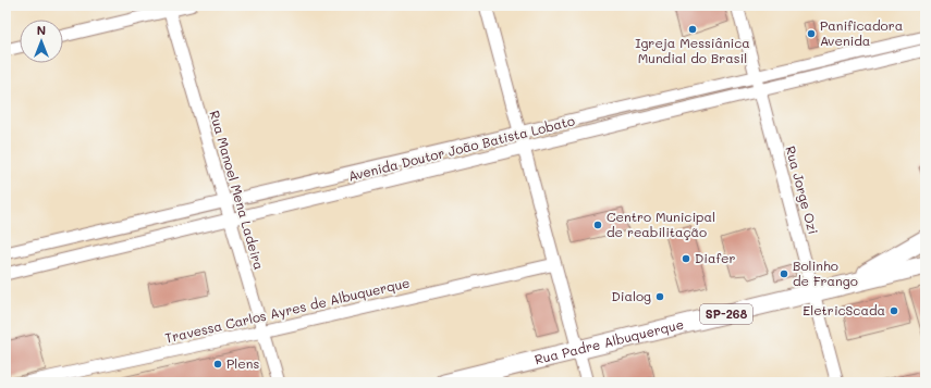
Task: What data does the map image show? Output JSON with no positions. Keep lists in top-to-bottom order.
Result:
{
  "streets": {
    "main road": ["SP-268", "Rua Padre Albuquerque"],
    "street": [
      "Avenida Doutor João Batista Lobato",
      "Rua Manoel Mena Ladeira",
      "Rua Jorge Ozi",
      "Travessa Carlos Ayres de Albuquerque"
    ]
  },
  "crossings": [
    ["Avenida Doutor João Batista Lobato", "Rua Manoel Mena Ladeira"],
    ["Avenida Doutor João Batista Lobato", "Rua Jorge Ozi"],
    ["Rua Manoel Mena Ladeira", "Travessa Carlos Ayres de Albuquerque"],
    ["Rua Jorge Ozi", "Rua Padre Albuquerque"],
    ["SP-268", "Rua Padre Albuquerque"]
  ],
  "places": [
    "Igreja Messiânica Mundial do Brasil",
    "Panificadora Avenida",
    "Centro Municipal de reabilitação",
    "Diafer",
    "Bolinho de Frango",
    "Dialog",
    "EletricScada",
    "Plens"
  ],
  "north": "top"
}
